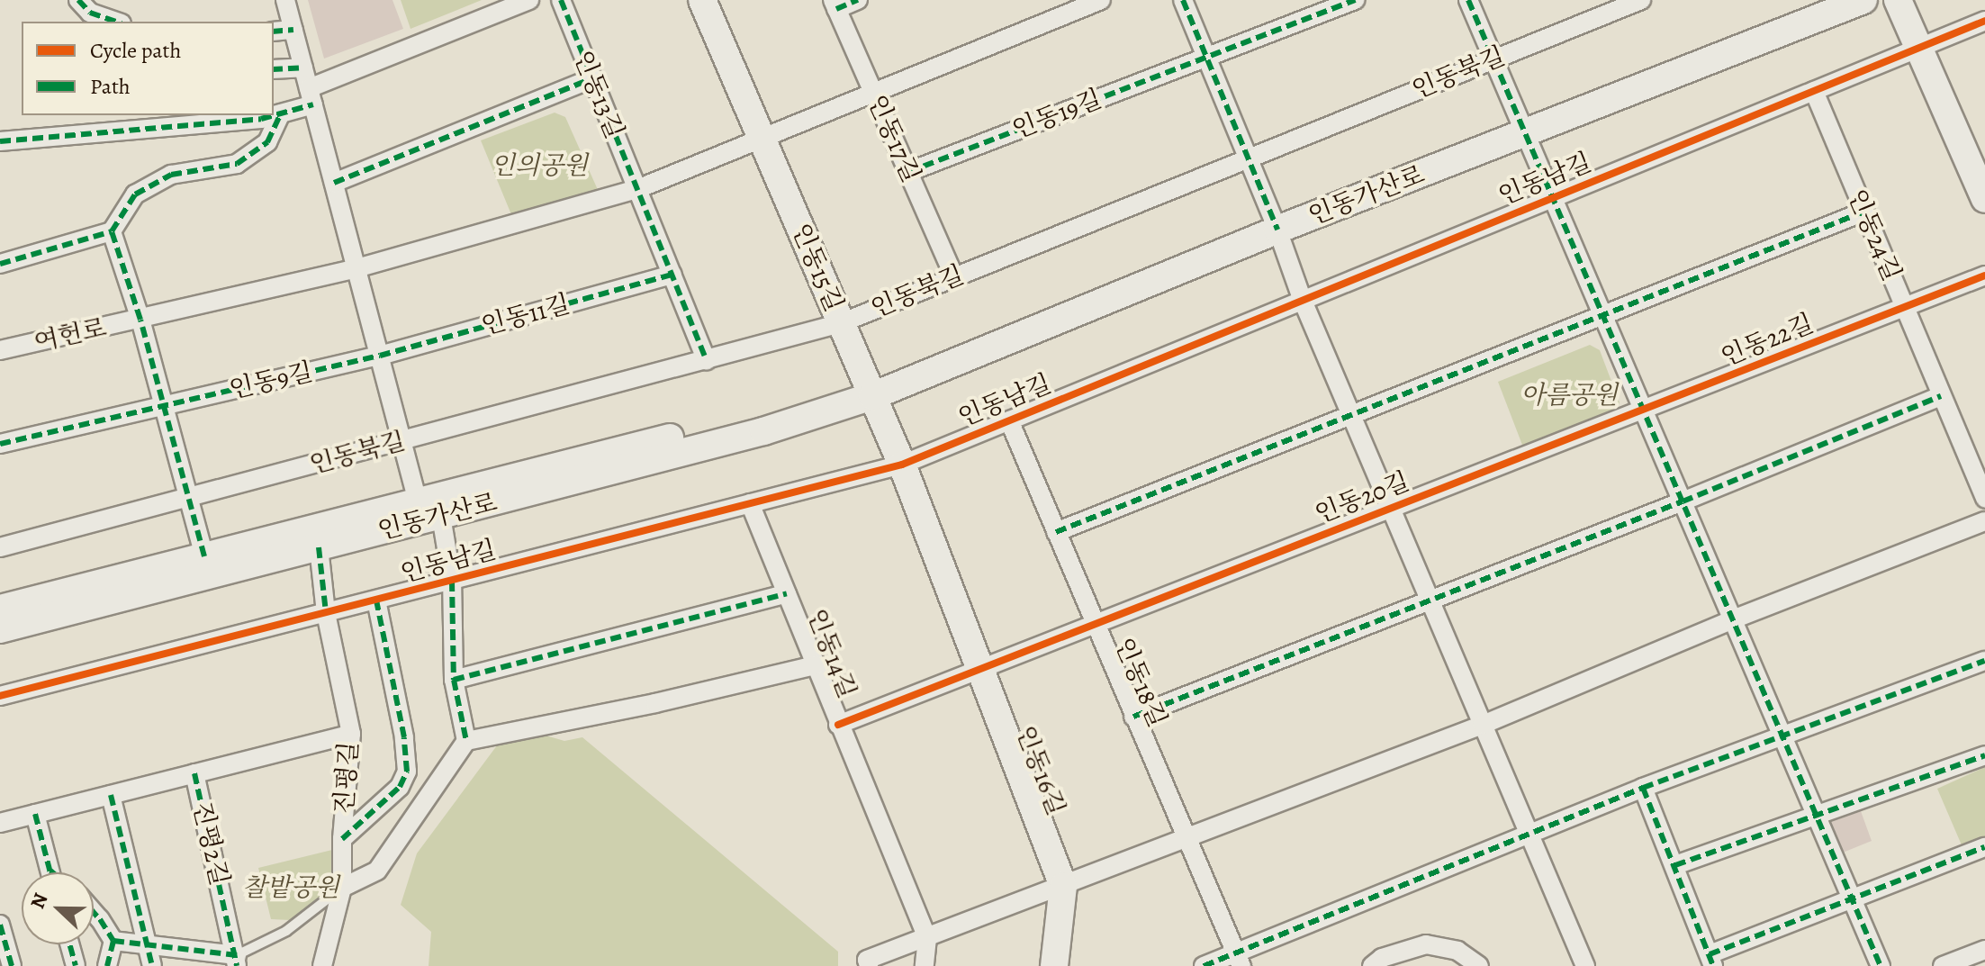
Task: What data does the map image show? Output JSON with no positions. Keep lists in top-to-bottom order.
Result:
{
  "streets": {
    "main road": ["인동가산로", "인동15길", "인동16길"],
    "street": [
      "인동북길",
      "인동13길",
      "인동19길",
      "인동17길",
      "인동남길",
      "인동24길",
      "인동11길",
      "여헌로",
      "인동22길",
      "인동9길",
      "인동20길",
      "인동14길",
      "인동18길",
      "진평길",
      "진평2길"
    ]
  },
  "crossings": [
    ["인동북길", "인동13길"],
    ["인동북길", "인동17길"],
    ["인동북길", "인동15길"],
    ["인동13길", "인동11길"],
    ["인동19길", "인동17길"],
    ["인동남길", "인동24길"],
    ["인동남길", "인동20길"],
    ["인동남길", "인동14길"],
    ["인동남길", "인동18길"],
    ["인동남길", "인동16길"],
    ["인동남길", "진평길"],
    ["인동가산로", "인동15길"],
    ["인동가산로", "인동20길"],
    ["인동가산로", "인동16길"],
    ["인동가산로", "진평길"],
    ["인동24길", "인동22길"],
    ["인동15길", "인동16길"],
    ["인동11길", "인동9길"],
    ["인동22길", "인동20길"],
    ["인동20길", "인동18길"],
    ["진평길", "진평2길"]
  ],
  "parks": ["인의공원", "아름공원", "찰밭공원"],
  "legend": ["Cycle path", "Path"],
  "north": "left"
}
